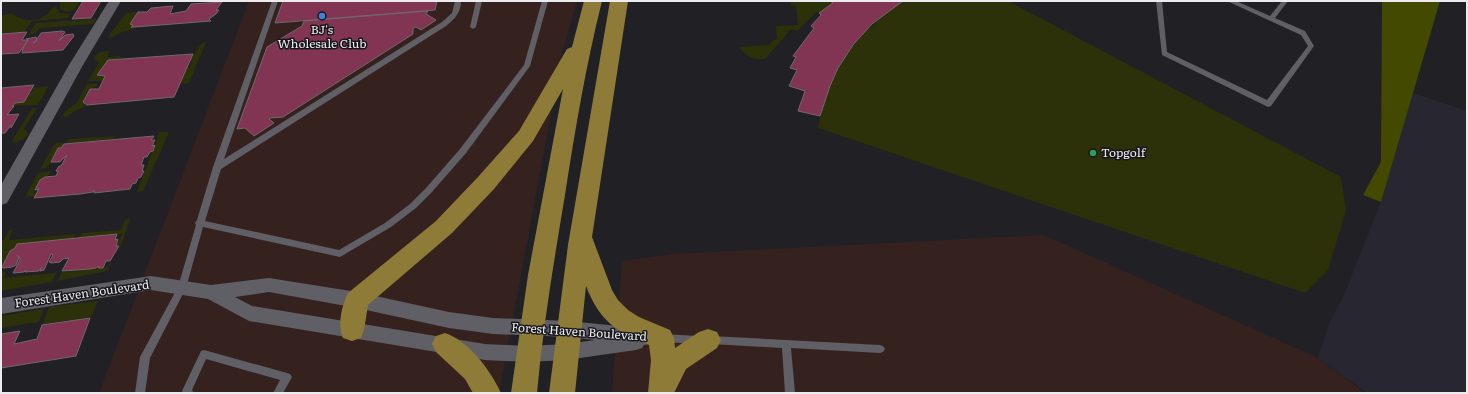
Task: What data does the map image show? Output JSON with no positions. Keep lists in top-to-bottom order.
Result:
{
  "streets": {
    "street": ["Forest Haven Boulevard"]
  },
  "places": ["BJ's Wholesale Club", "Topgolf"]
}
